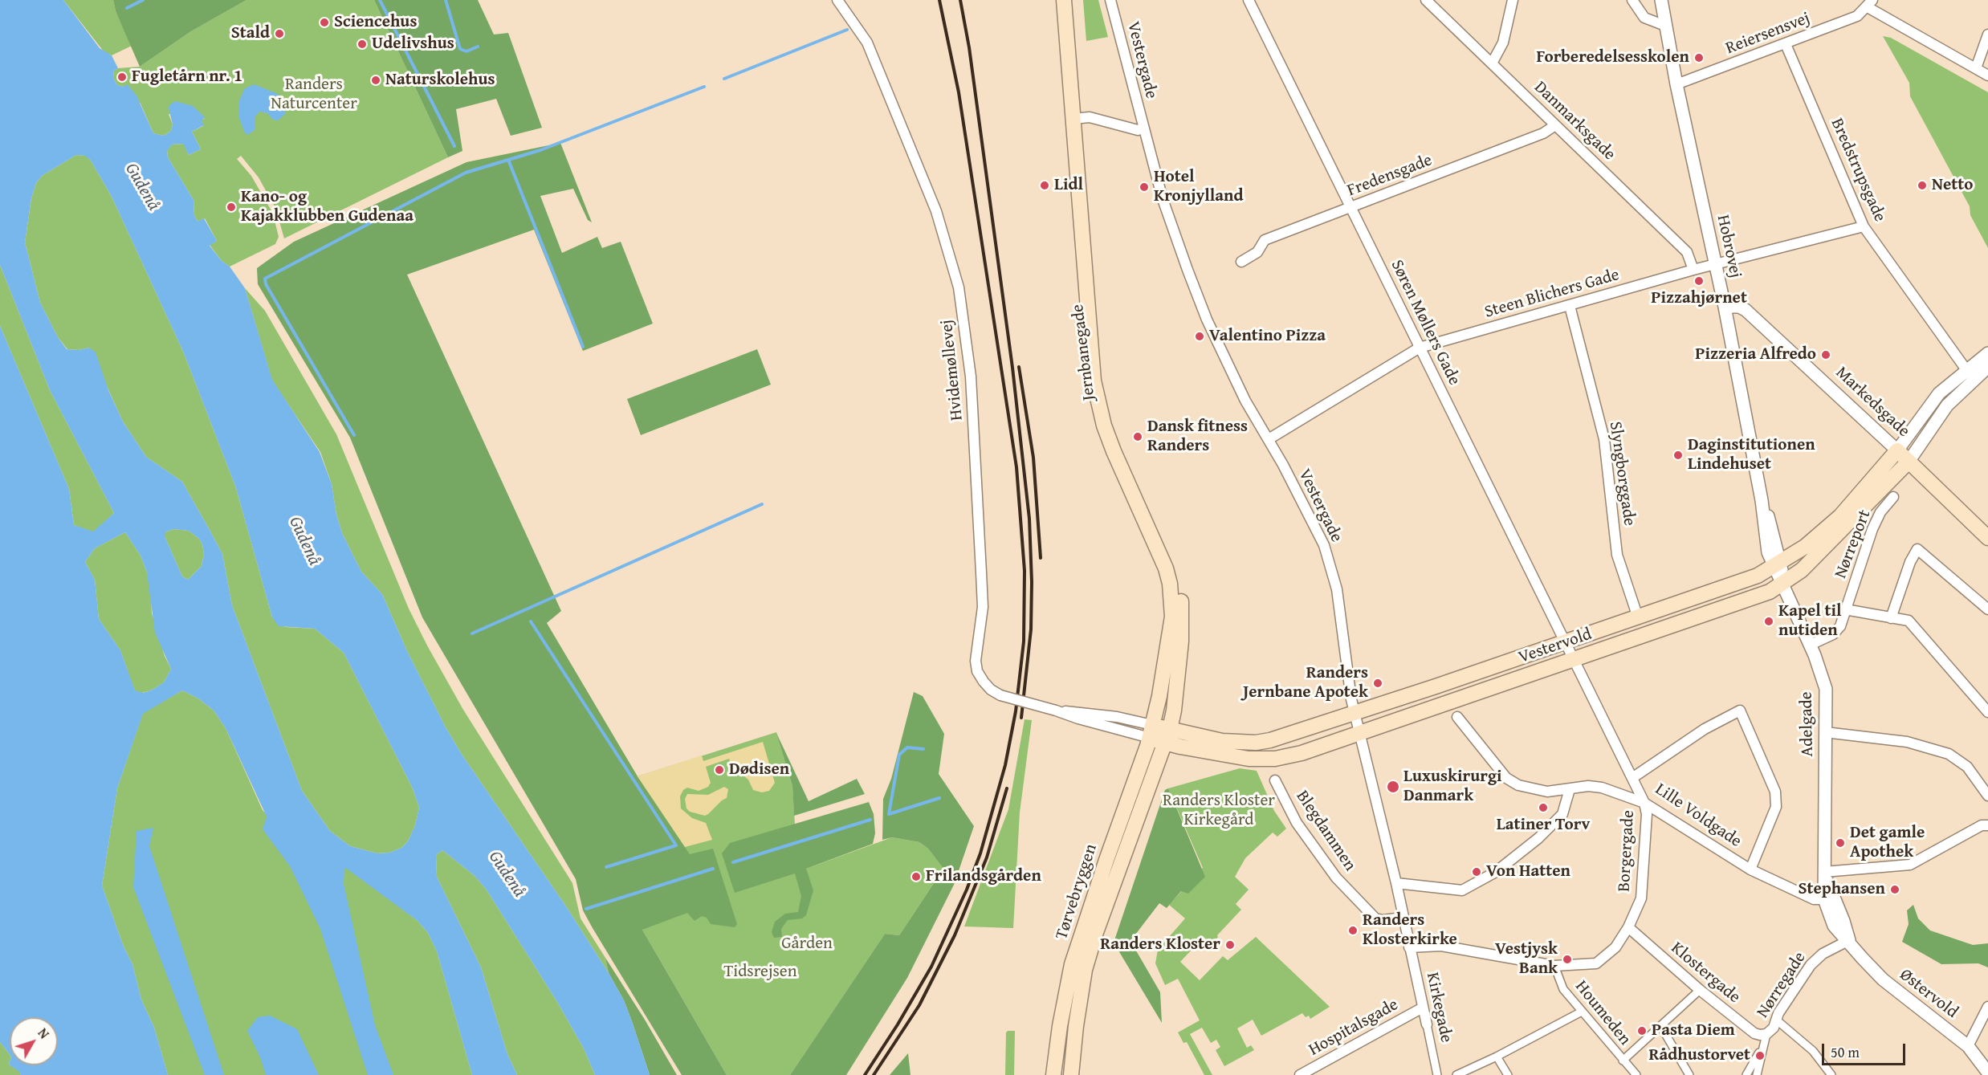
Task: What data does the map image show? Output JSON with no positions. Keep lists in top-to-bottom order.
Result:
{
  "streets": {
    "main road": [
      "Jernbanegade",
      "Markedsgade",
      "Vestervold",
      "Tørvebryggen"
    ],
    "street": [
      "Reiersensvej",
      "Vestergade",
      "Danmarksgade",
      "Bredstrupsgade",
      "Fredensgade",
      "Hobrovej",
      "Steen Blichers Gade",
      "Søren Møllers Gade",
      "Hvidemøllevej",
      "Slyngborggade",
      "Nørreport",
      "Adelgade",
      "Lille Voldgade",
      "Blegdammen",
      "Borgergade",
      "Klostergade",
      "Nørregade",
      "Østervold",
      "Kirkegade",
      "Houmeden",
      "Hospitalsgade"
    ]
  },
  "crossings": [
    ["Reiersensvej", "Bredstrupsgade"],
    ["Reiersensvej", "Hobrovej"],
    ["Vestergade", "Steen Blichers Gade"],
    ["Vestergade", "Vestervold"],
    ["Vestergade", "Blegdammen"],
    ["Vestergade", "Kirkegade"],
    ["Danmarksgade", "Fredensgade"],
    ["Danmarksgade", "Steen Blichers Gade"],
    ["Bredstrupsgade", "Steen Blichers Gade"],
    ["Fredensgade", "Søren Møllers Gade"],
    ["Hobrovej", "Steen Blichers Gade"],
    ["Hobrovej", "Markedsgade"],
    ["Hobrovej", "Vestervold"],
    ["Hobrovej", "Adelgade"],
    ["Steen Blichers Gade", "Søren Møllers Gade"],
    ["Steen Blichers Gade", "Slyngborggade"],
    ["Søren Møllers Gade", "Vestervold"],
    ["Søren Møllers Gade", "Lille Voldgade"],
    ["Jernbanegade", "Hvidemøllevej"],
    ["Jernbanegade", "Vestervold"],
    ["Jernbanegade", "Tørvebryggen"],
    ["Hvidemøllevej", "Vestervold"],
    ["Hvidemøllevej", "Tørvebryggen"],
    ["Markedsgade", "Vestervold"],
    ["Slyngborggade", "Vestervold"],
    ["Nørreport", "Adelgade"],
    ["Vestervold", "Adelgade"],
    ["Vestervold", "Lille Voldgade"],
    ["Vestervold", "Tørvebryggen"],
    ["Adelgade", "Lille Voldgade"],
    ["Adelgade", "Østervold"],
    ["Lille Voldgade", "Borgergade"],
    ["Lille Voldgade", "Østervold"],
    ["Blegdammen", "Kirkegade"],
    ["Borgergade", "Klostergade"],
    ["Borgergade", "Kirkegade"],
    ["Borgergade", "Houmeden"],
    ["Klostergade", "Nørregade"],
    ["Nørregade", "Østervold"],
    ["Kirkegade", "Hospitalsgade"]
  ],
  "water": ["Gudenå"],
  "parks": [
    "Randers Naturcenter",
    "Randers Kloster Kirkegård",
    "Gården",
    "Tidsrejsen"
  ],
  "places": [
    "Sciencehus",
    "Stald",
    "Udelivshus",
    "Forberedelsesskolen",
    "Fugletårn nr. 1",
    "Naturskolehus",
    "Lidl",
    "Netto",
    "Hotel Kronjylland",
    "Kano- og Kajakklubben Gudenaa",
    "Pizzahjørnet",
    "Valentino Pizza",
    "Pizzeria Alfredo",
    "Dansk fitness Randers",
    "Daginstitutionen Lindehuset",
    "Kapel til nutiden",
    "Randers Jernbane Apotek",
    "Dødisen",
    "Luxuskirurgi Danmark",
    "Latiner Torv",
    "Det gamle Apothek",
    "Von Hatten",
    "Frilandsgården",
    "Stephansen",
    "Randers Klosterkirke",
    "Randers Kloster",
    "Vestjysk Bank",
    "Pasta Diem",
    "Rådhustorvet"
  ],
  "scale_bar": "50 m",
  "north": "top right"
}
